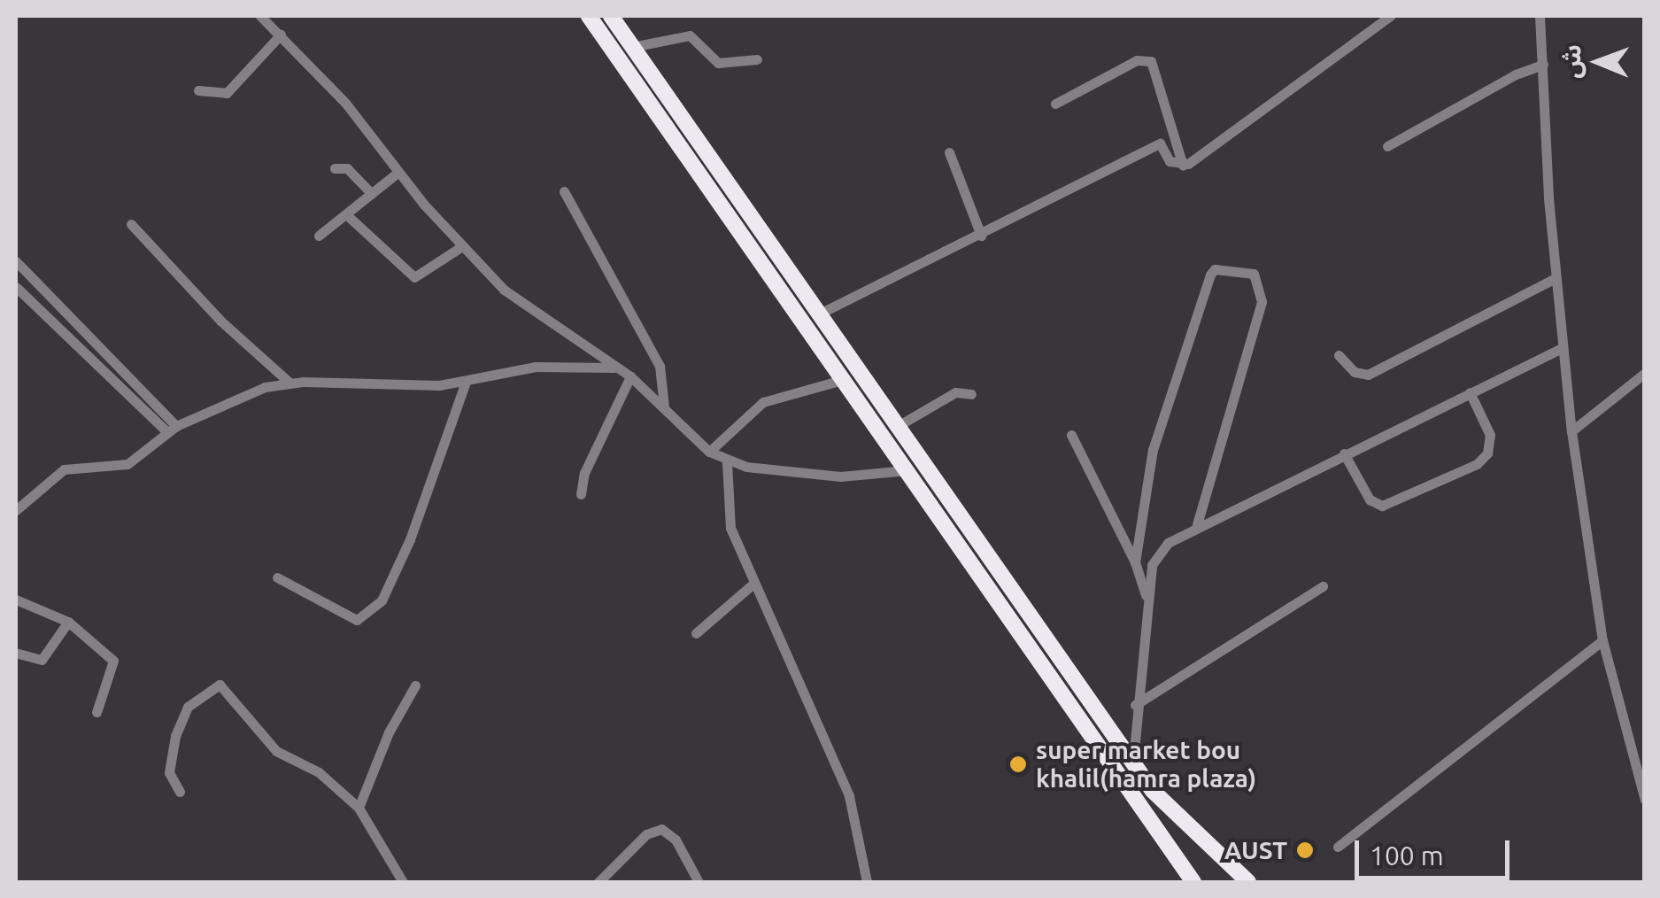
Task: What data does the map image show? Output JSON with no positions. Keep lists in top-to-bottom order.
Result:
{
  "places": ["super market bou khalil(hamra plaza)", "AUST"],
  "scale_bar": "100 m",
  "north": "left"
}
